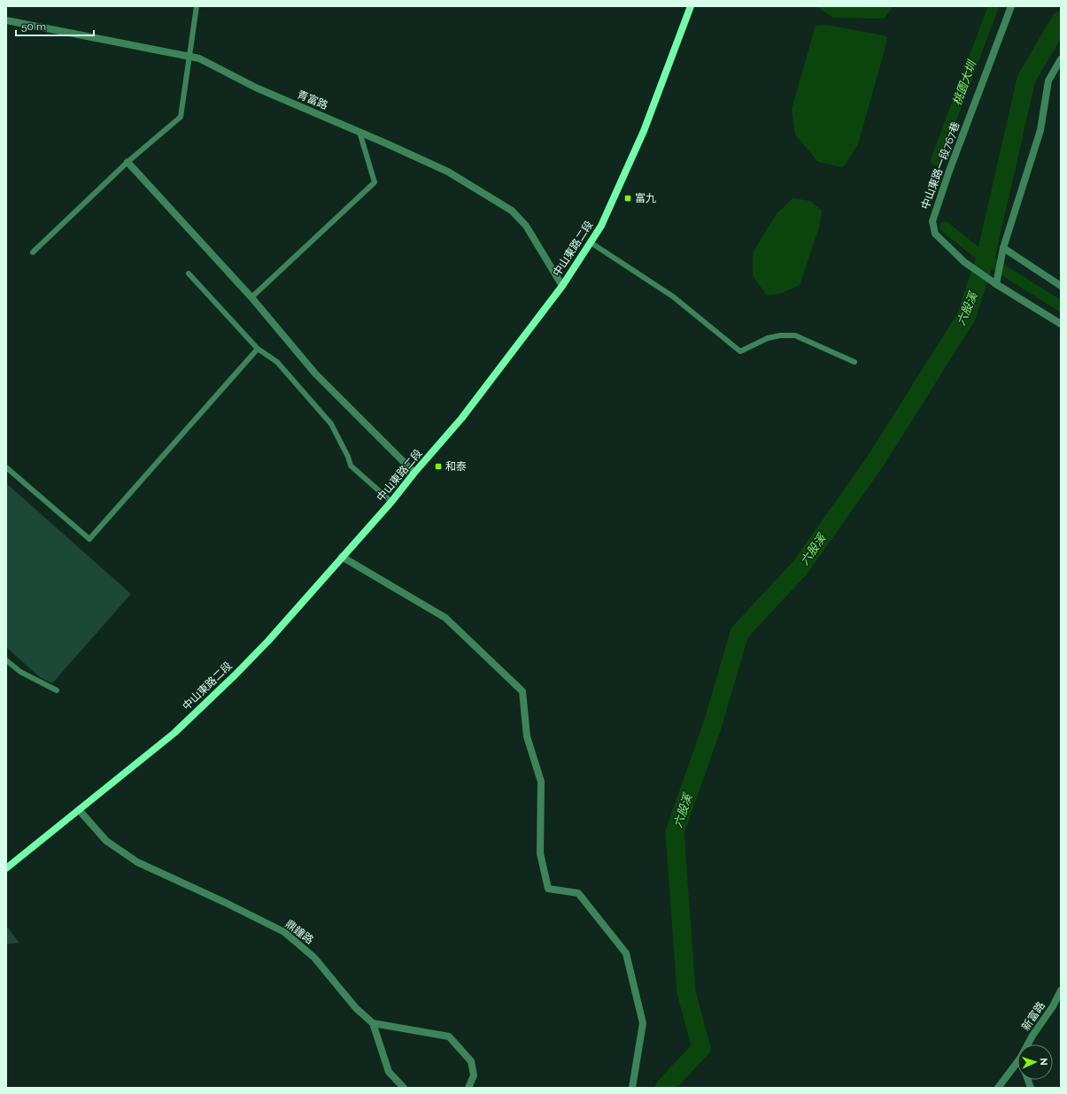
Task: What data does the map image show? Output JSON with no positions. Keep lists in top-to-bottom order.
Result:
{
  "streets": {
    "main road": ["中山東路二段"],
    "street": [
      "青富路",
      "中山東路一段767巷",
      "鼎鐘路",
      "新富路"
    ]
  },
  "crossings": [
    ["青富路", "中山東路二段"],
    ["中山東路二段", "鼎鐘路"]
  ],
  "water": ["桃園大圳", "六股溪"],
  "places": {
    "transit": ["富九", "和泰"]
  },
  "scale_bar": "50 m",
  "north": "right"
}
